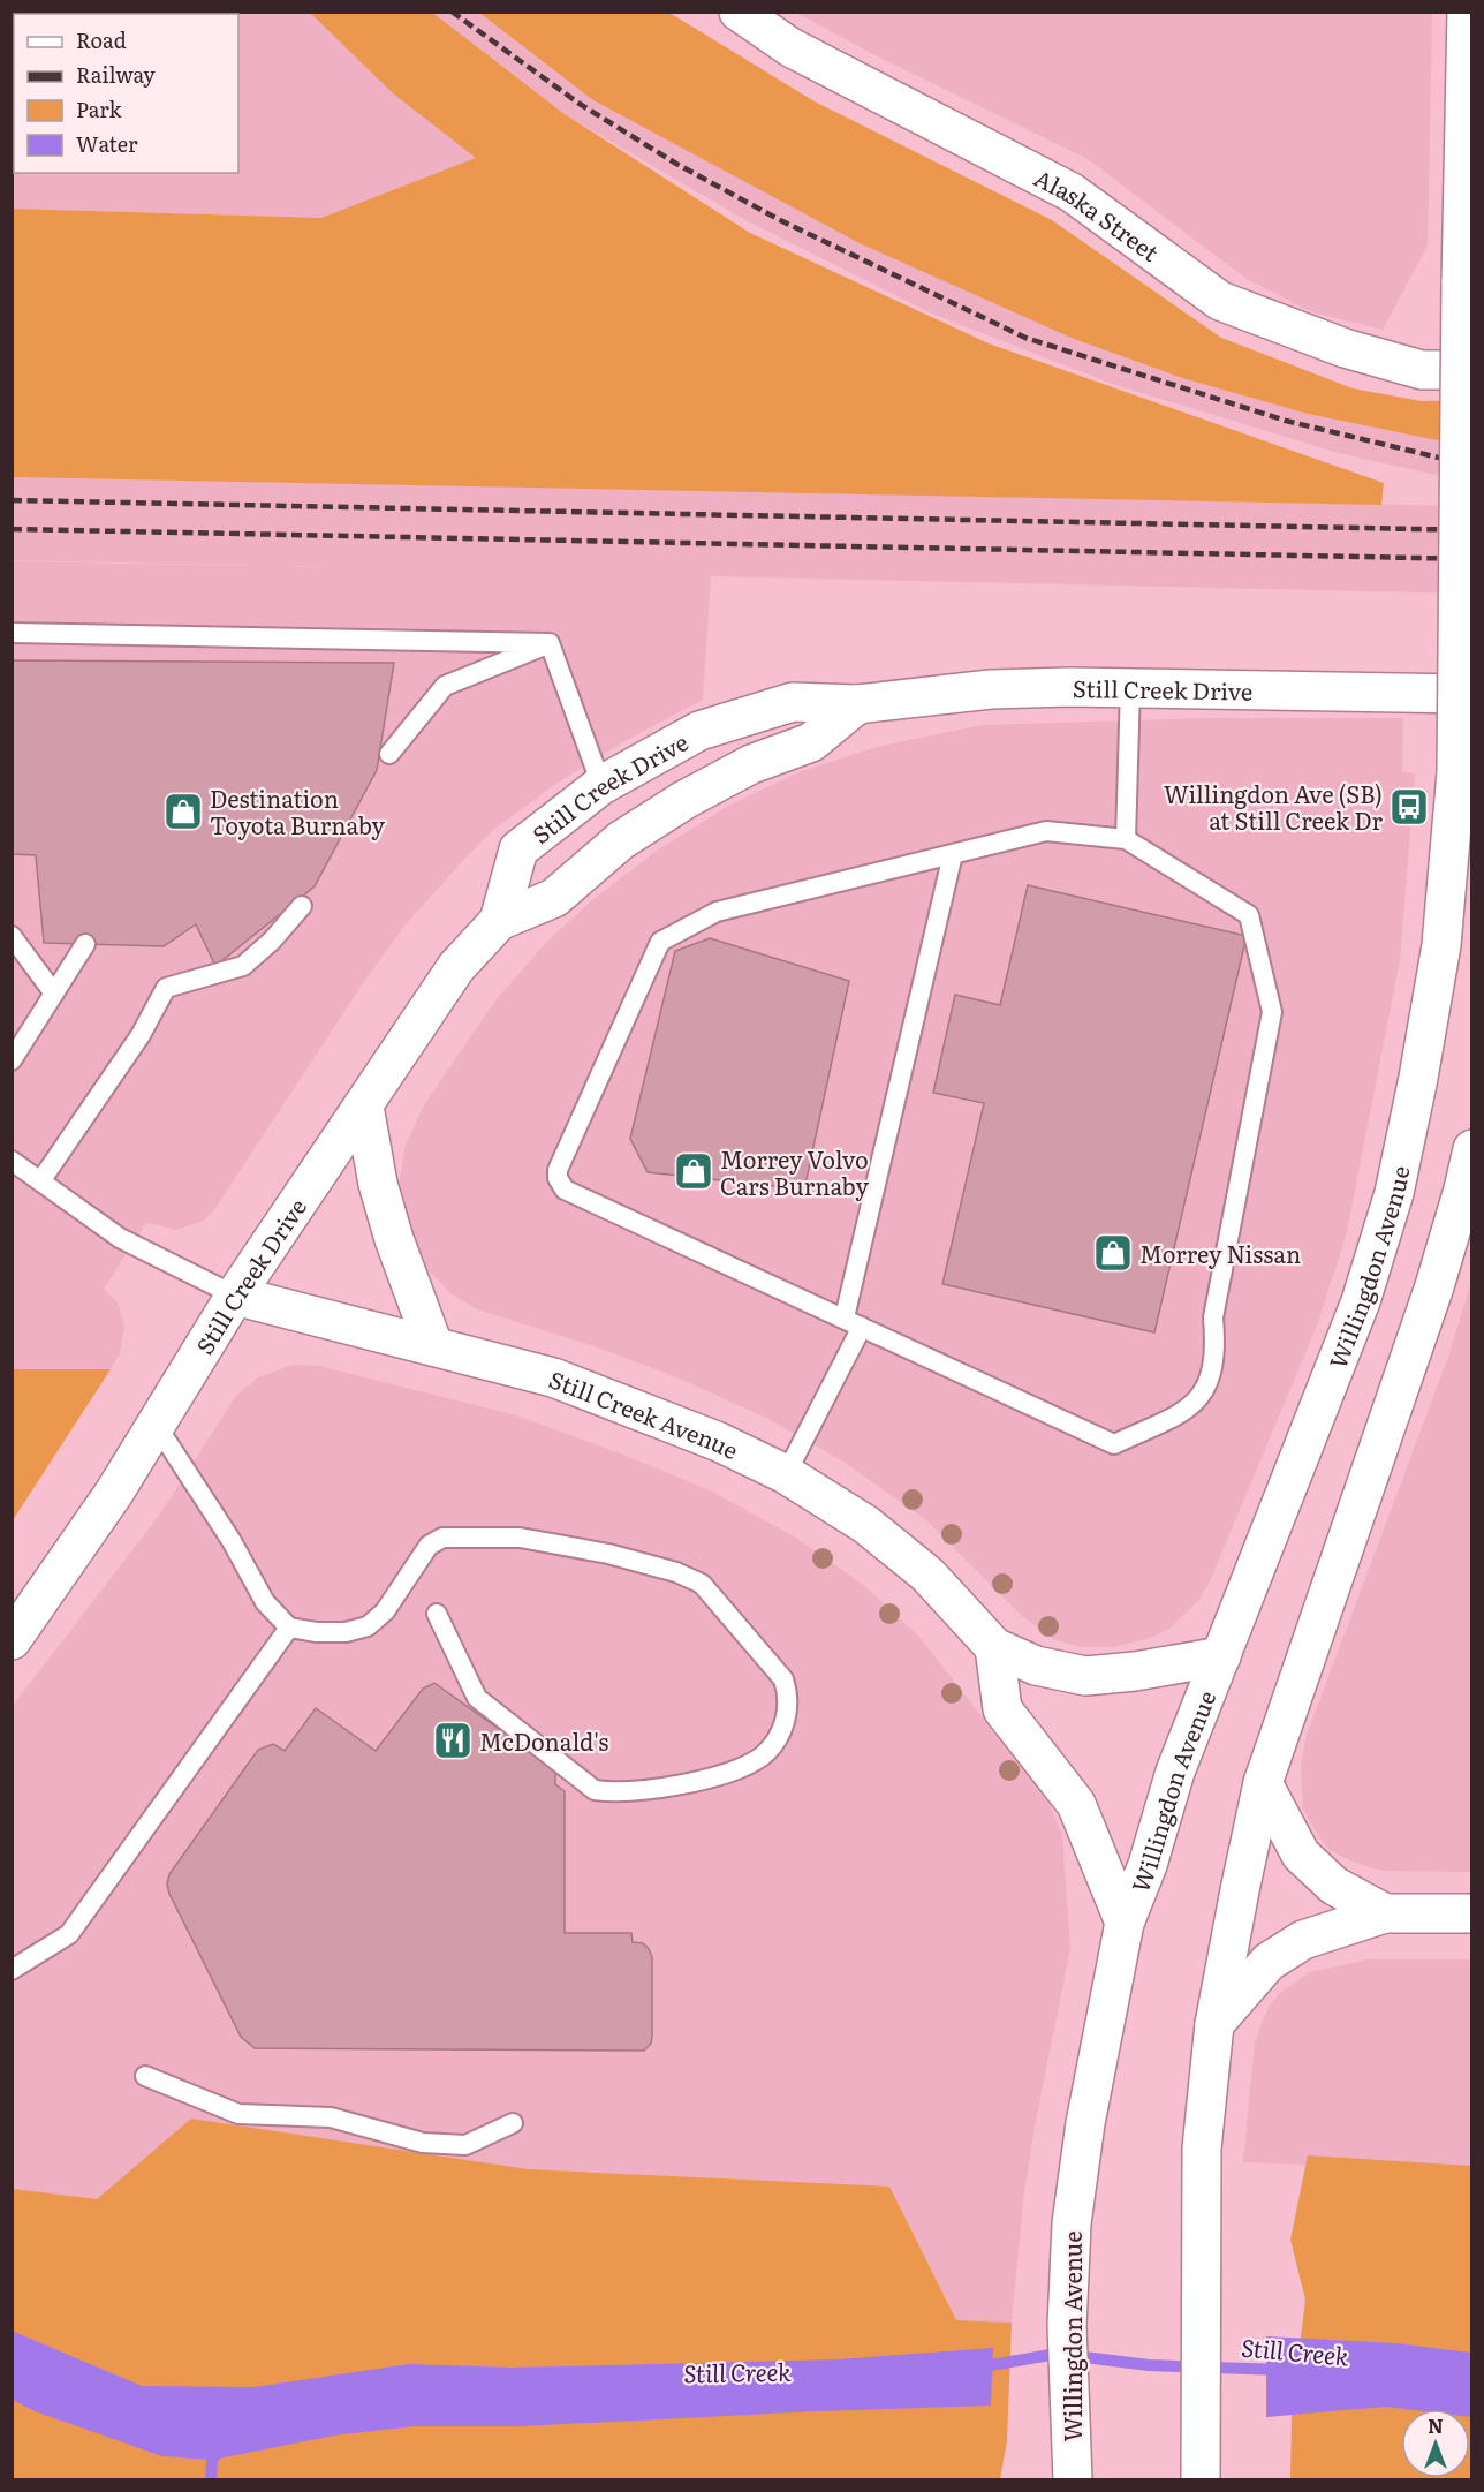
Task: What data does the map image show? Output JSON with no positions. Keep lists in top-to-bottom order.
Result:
{
  "streets": {
    "street": [
      "Alaska Street",
      "Still Creek Drive",
      "Willingdon Avenue",
      "Still Creek Avenue"
    ]
  },
  "crossings": [
    ["Still Creek Drive", "Still Creek Avenue"],
    ["Willingdon Avenue", "Still Creek Avenue"]
  ],
  "water": ["Still Creek"],
  "places": {
    "bus stop": ["Willingdon Ave (SB) at Still Creek Dr"],
    "shop": ["Destination Toyota Burnaby", "Morrey Volvo Cars Burnaby", "Morrey Nissan"],
    "restaurant": ["McDonald's"]
  },
  "legend": [
    "Road",
    "Railway",
    "Park",
    "Water"
  ],
  "north": "top"
}
